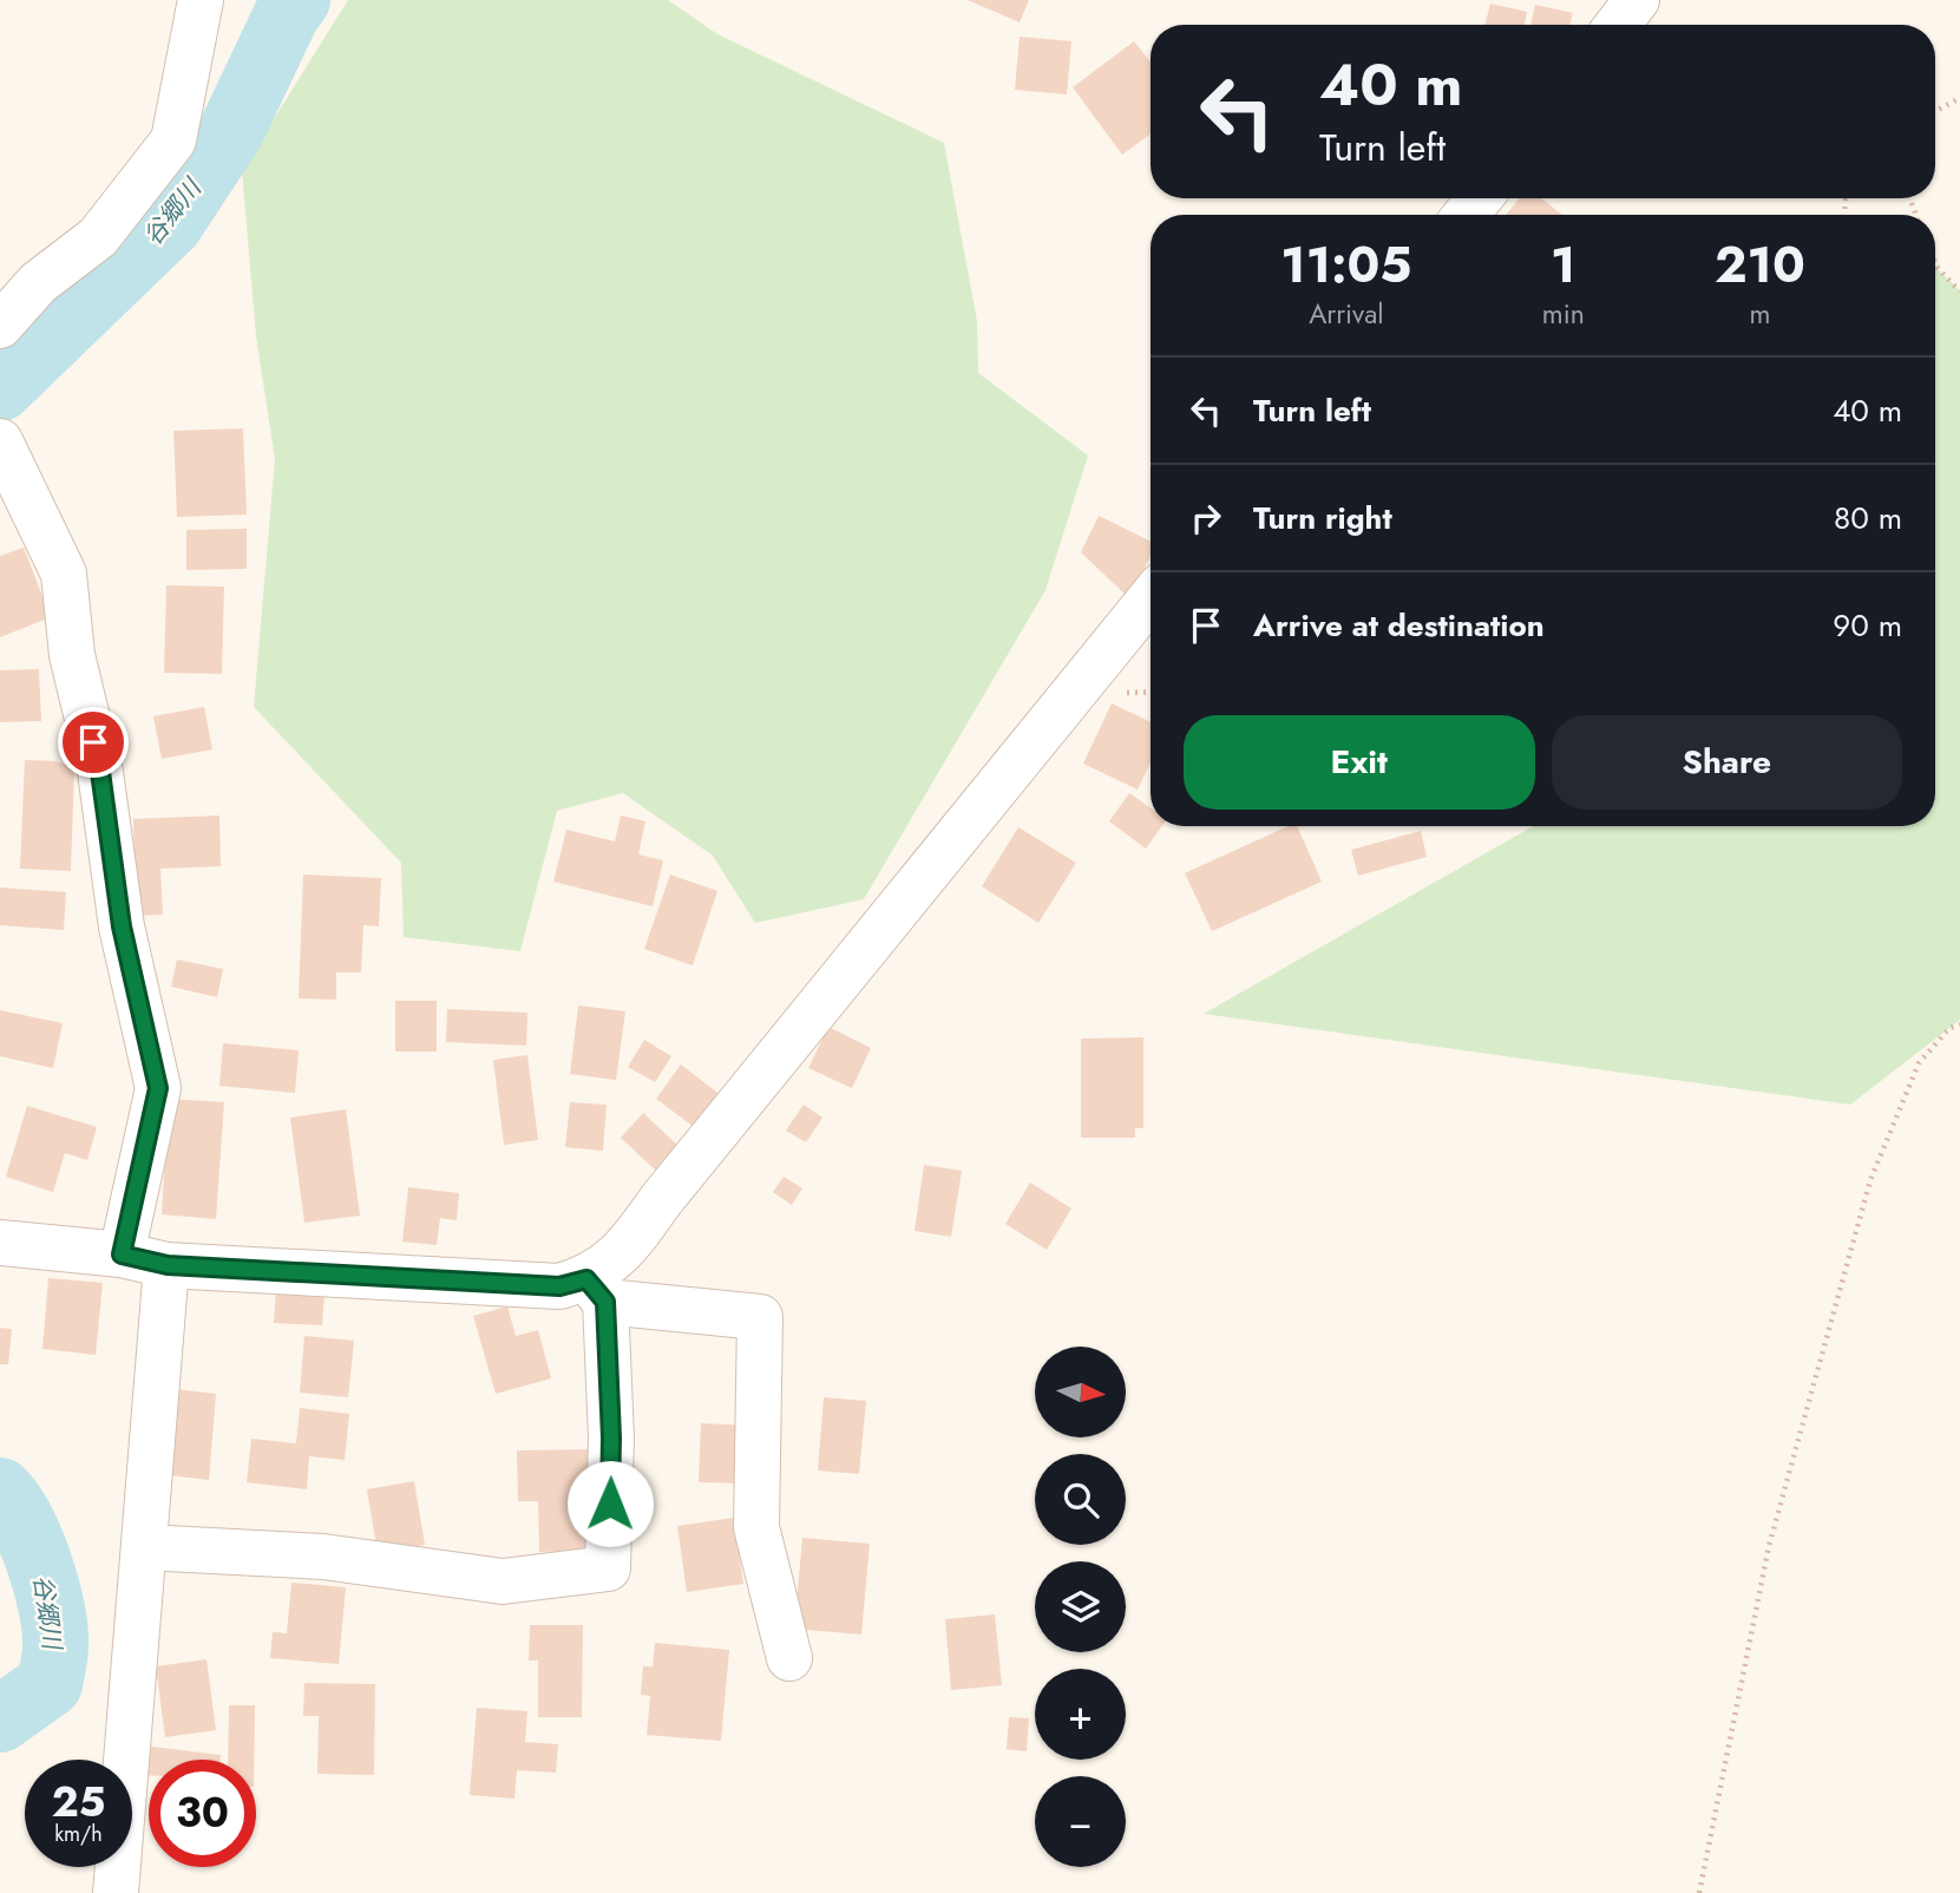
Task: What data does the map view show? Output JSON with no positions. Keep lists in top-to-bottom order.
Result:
{
  "water": ["谷郷川"],
  "north": "right",
  "page": {
    "turn": ["40 m", "Turn left"],
    "eta": [
      "11:05",
      "Arrival",
      "1",
      "min",
      "210",
      "m"
    ],
    "list": [
      {
        "name": "Turn left",
        "value": "40 m"
      },
      {
        "name": "Turn right",
        "value": "80 m"
      },
      {
        "name": "Arrive at destination",
        "value": "90 m"
      }
    ],
    "buttons": ["Exit", "Share"],
    "map_buttons": ["+", "−"],
    "speed": "25 km/h",
    "limit": "30"
  }
}
